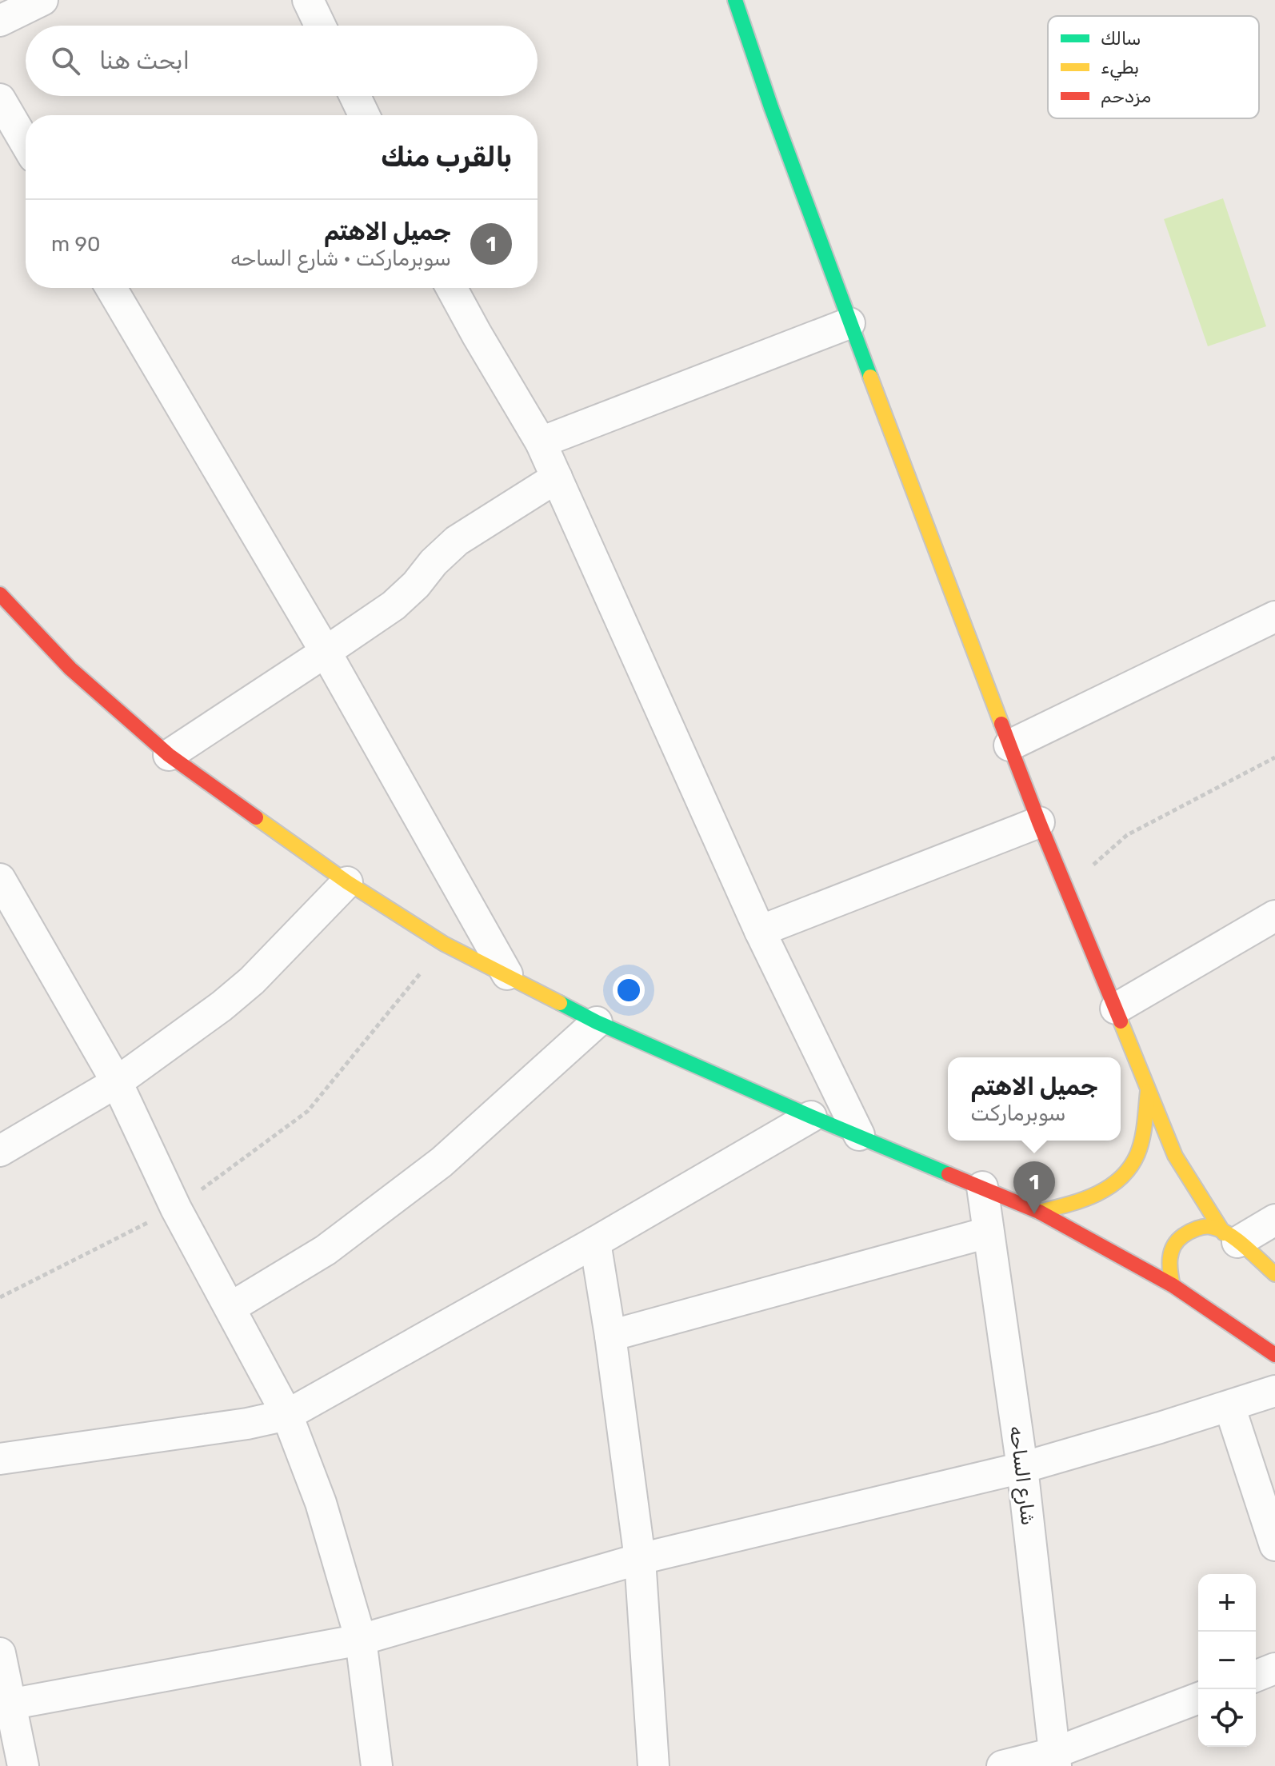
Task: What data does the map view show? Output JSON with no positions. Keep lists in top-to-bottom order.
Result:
{
  "streets": {
    "street": ["شارع الساحه"]
  },
  "legend": ["سالك", "بطيء", "مزدحم"],
  "page": {
    "search": "ابحث هنا",
    "heading": "بالقرب منك",
    "list": [
      {
        "mark": "1",
        "name": "جميل الاهتم",
        "note": "سوبرماركت · شارع الساحه",
        "value": "90 m"
      }
    ],
    "popup": ["جميل الاهتم", "سوبرماركت"],
    "pins": "1",
    "map_buttons": ["+", "−"]
  }
}
